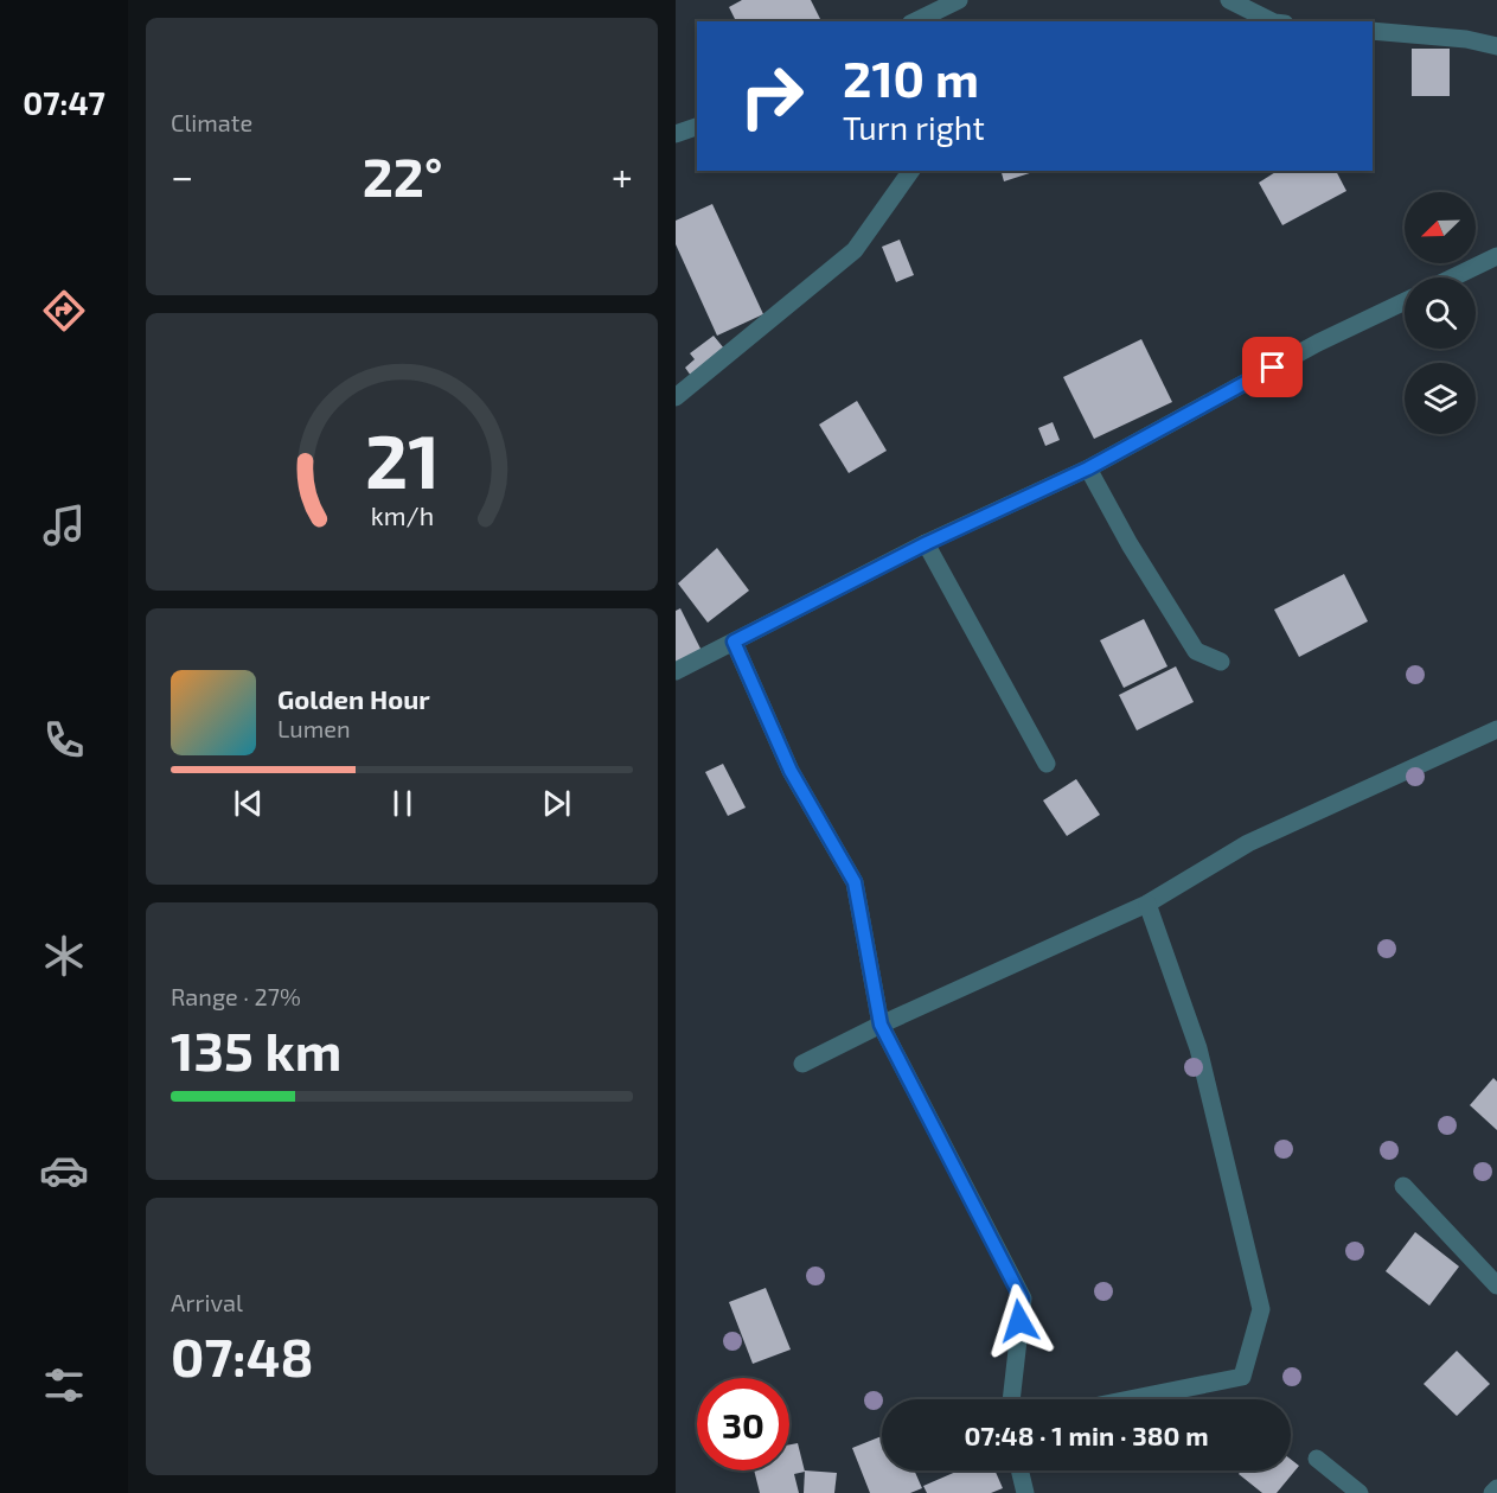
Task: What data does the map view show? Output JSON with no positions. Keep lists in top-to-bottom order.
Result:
{
  "north": "bottom left",
  "page": {
    "tabs": "07:47",
    "tile": [
      "Climate",
      ["Range · 27%", "135 km"],
      ["Arrival", "07:48"]
    ],
    "turn": ["210 m", "Turn right"],
    "heat": ["−", "22°", "+"],
    "song": ["Golden Hour", "Lumen"],
    "limit": "30",
    "trip": "07:48 · 1 min · 380 m",
    "gauge": ["21", "km/h"]
  }
}
